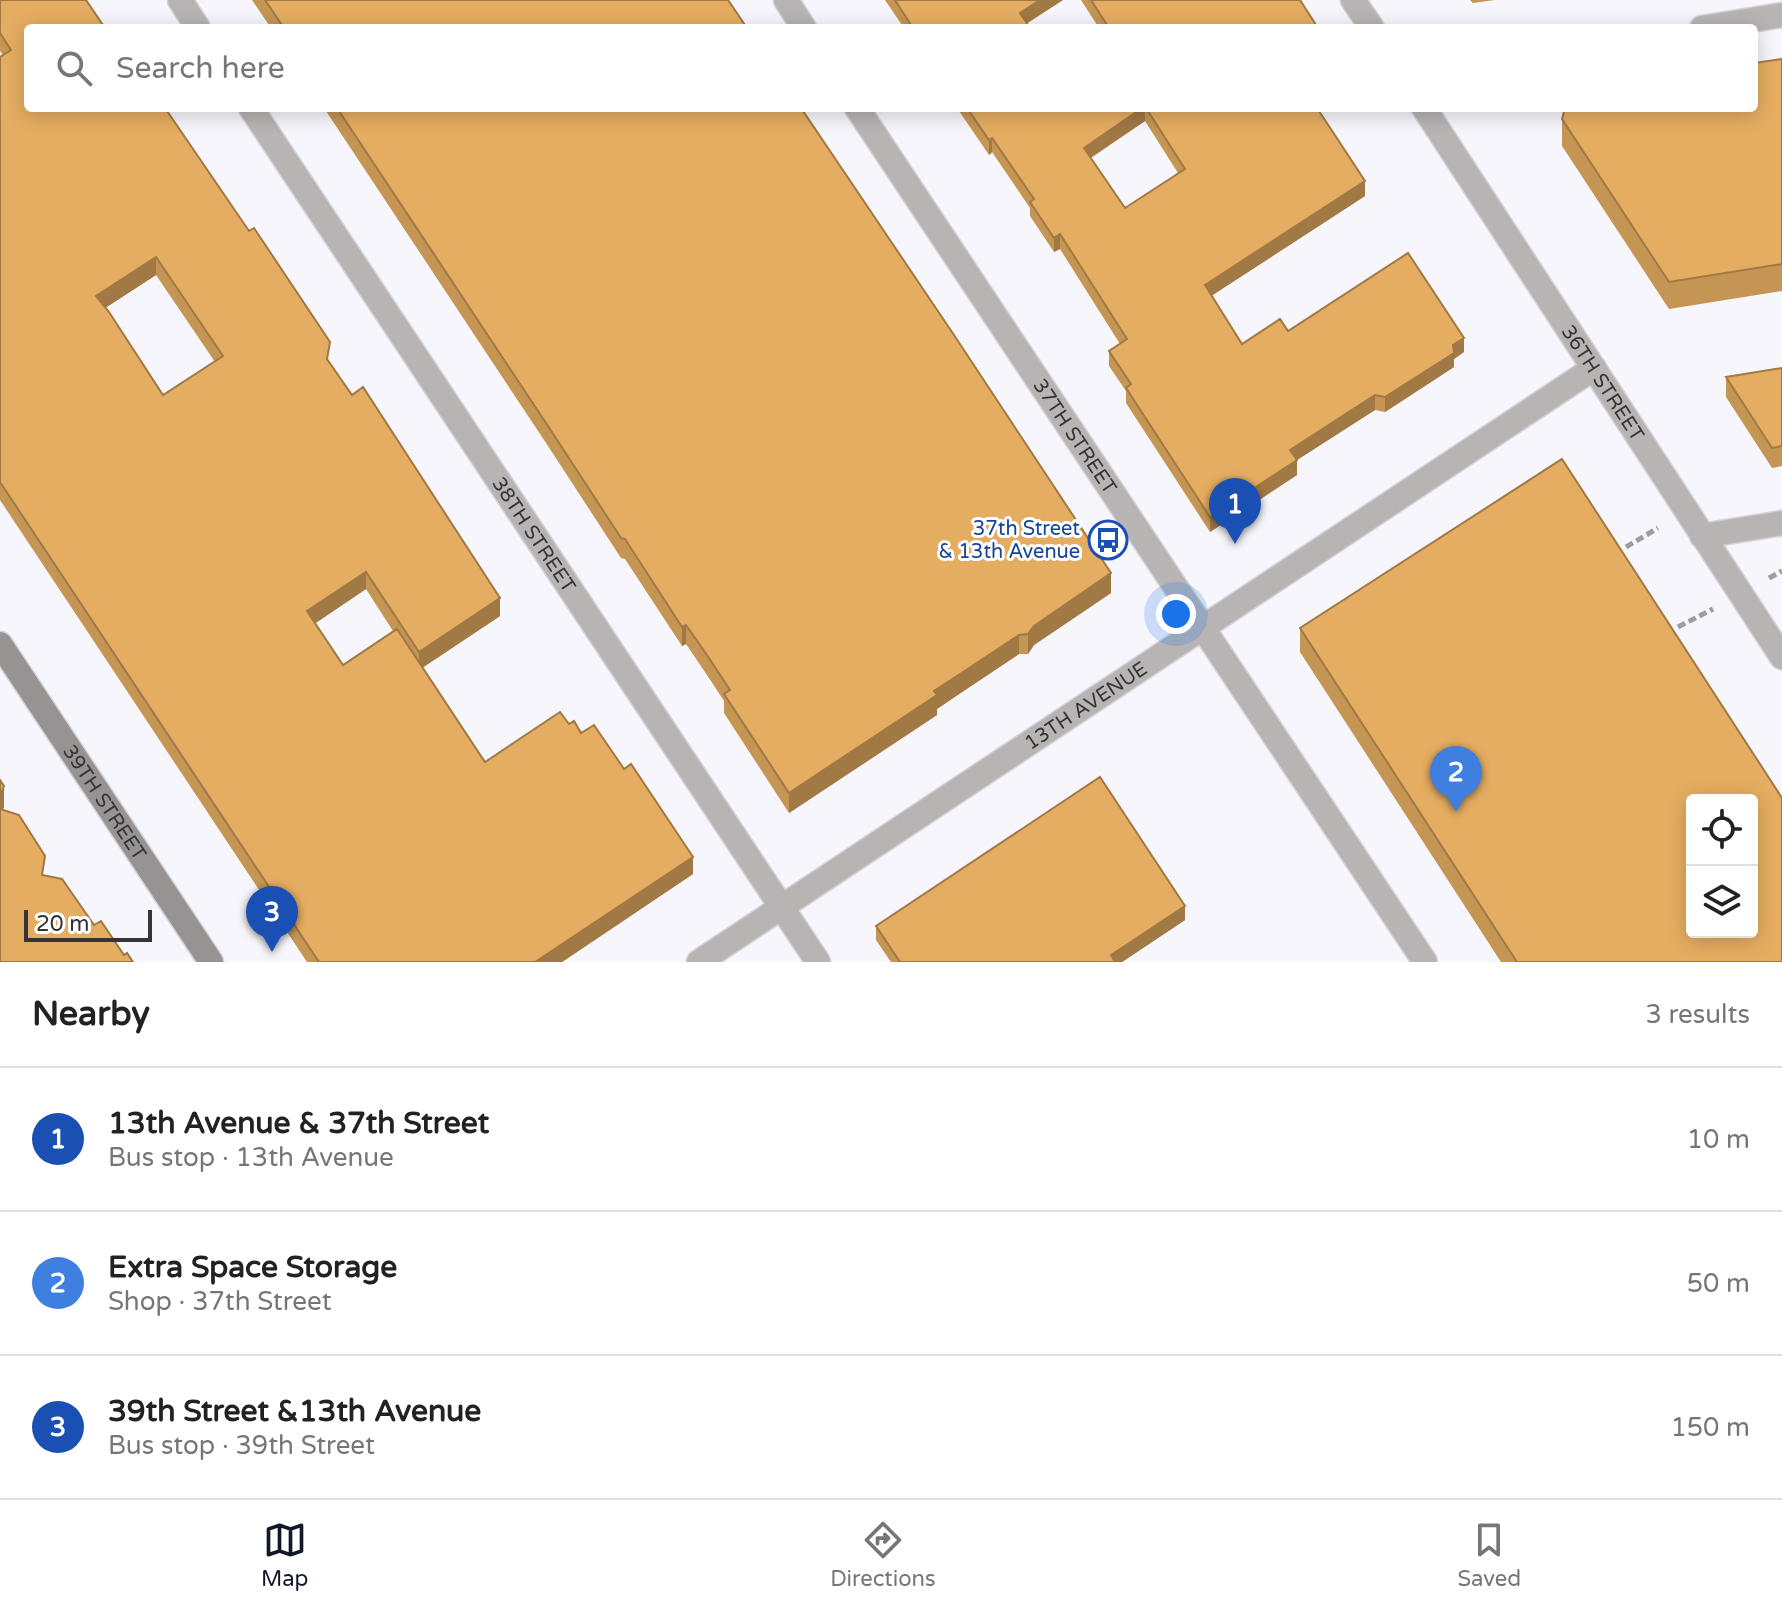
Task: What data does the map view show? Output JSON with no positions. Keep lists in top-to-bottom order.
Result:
{
  "streets": {
    "main road": ["39TH STREET"],
    "street": [
      "36TH STREET",
      "37TH STREET",
      "38TH STREET",
      "13TH AVENUE"
    ]
  },
  "crossings": [
    ["36TH STREET", "13TH AVENUE"],
    ["37TH STREET", "13TH AVENUE"],
    ["38TH STREET", "13TH AVENUE"]
  ],
  "places": {
    "bus stop": ["37th Street & 13th Avenue"]
  },
  "scale_bar": "20 m",
  "page": {
    "search": "Search here",
    "pins": ["1", "2", "3"],
    "scale": "20 m",
    "heading": ["Nearby", "3 results"],
    "list": [
      {
        "mark": "1",
        "name": "13th Avenue & 37th Street",
        "note": "Bus stop · 13th Avenue",
        "value": "10 m"
      },
      {
        "mark": "2",
        "name": "Extra Space Storage",
        "note": "Shop · 37th Street",
        "value": "50 m"
      },
      {
        "mark": "3",
        "name": "39th Street &13th Avenue",
        "note": "Bus stop · 39th Street",
        "value": "150 m"
      }
    ],
    "nav": ["Map", "Directions", "Saved"]
  }
}
